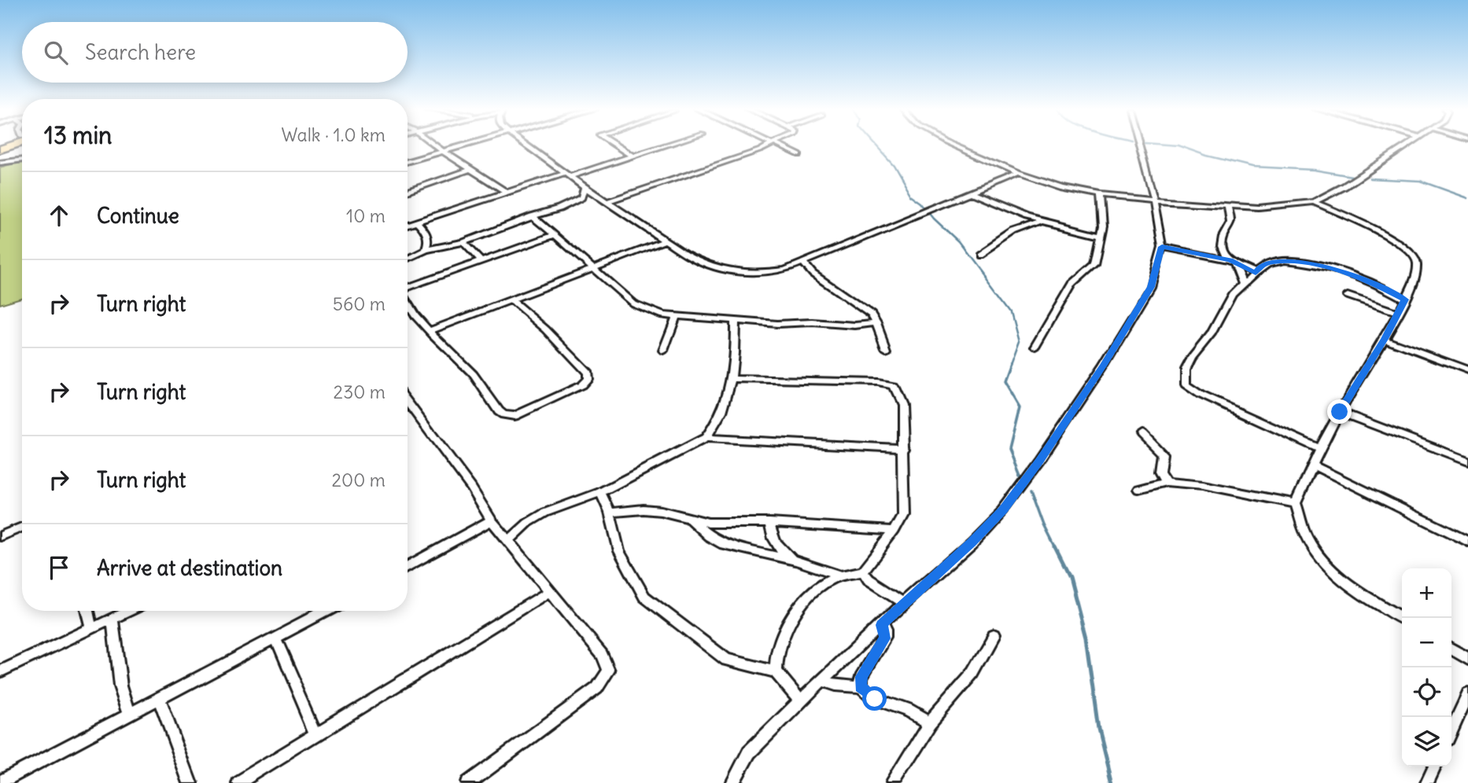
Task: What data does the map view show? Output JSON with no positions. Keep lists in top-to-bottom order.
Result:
{
  "page": {
    "search": "Search here",
    "heading": ["13 min", "Walk · 1.0 km"],
    "list": [
      ["Continue", "10 m"],
      ["Turn right", "560 m"],
      ["Turn right", "230 m"],
      ["Turn right", "200 m"],
      "Arrive at destination"
    ],
    "map_buttons": ["+", "−"]
  }
}
